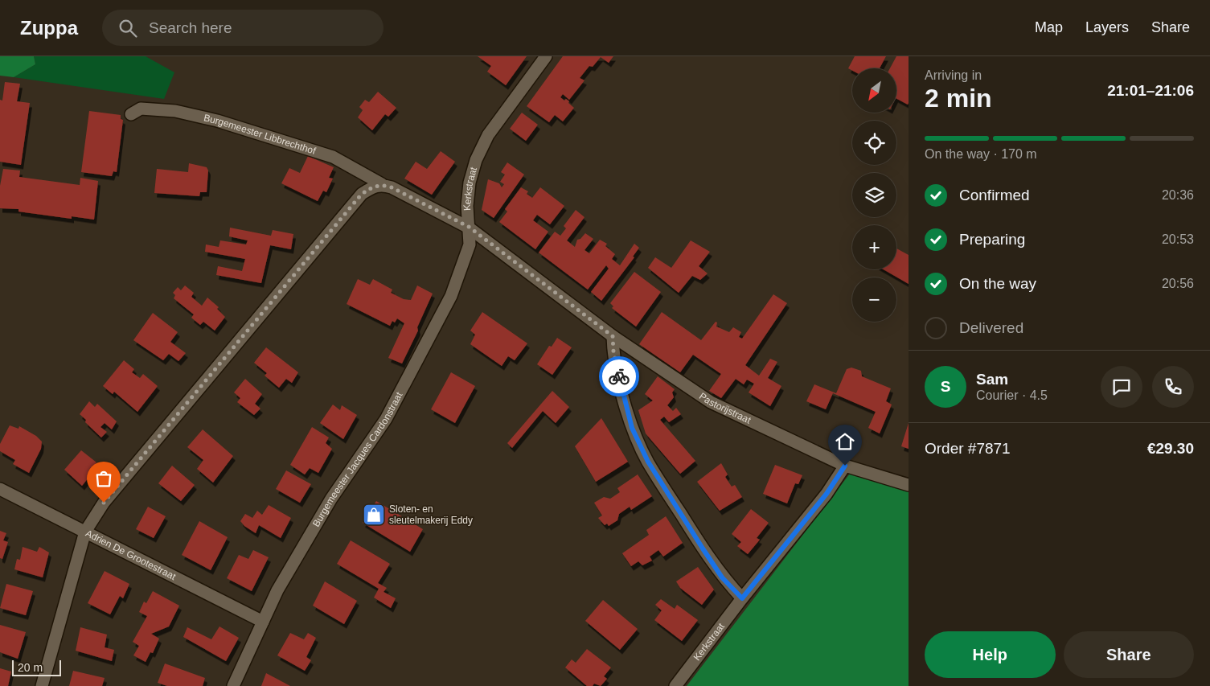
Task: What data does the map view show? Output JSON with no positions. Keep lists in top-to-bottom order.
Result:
{
  "streets": {
    "street": [
      "Burgemeester Libbrechthof",
      "Kerkstraat",
      "Pastorijstraat",
      "Burgemeester Jacques Cardonstraat",
      "Adrien De Grootestraat"
    ]
  },
  "crossings": [
    ["Burgemeester Libbrechthof", "Kerkstraat"],
    ["Burgemeester Libbrechthof", "Burgemeester Jacques Cardonstraat"],
    ["Kerkstraat", "Pastorijstraat"],
    ["Kerkstraat", "Burgemeester Jacques Cardonstraat"],
    ["Burgemeester Jacques Cardonstraat", "Adrien De Grootestraat"]
  ],
  "places": {
    "shop": ["Sloten- en sleutelmakerij Eddy"]
  },
  "scale_bar": "20 m",
  "north": "bottom left",
  "page": {
    "header": "Zuppa",
    "search": "Search here",
    "nav": ["Map", "Layers", "Share"],
    "heading": ["2 min", "Arriving in", "21:01–21:06"],
    "panel": [
      "Sam",
      "Courier · 4.5",
      "Order #7871",
      "€29.30"
    ],
    "map_buttons": ["+", "−"],
    "bar": "On the way · 170 m",
    "list": [
      ["Confirmed", "20:36"],
      ["Preparing", "20:53"],
      ["On the way", "20:56"],
      "Delivered"
    ],
    "round": "S",
    "buttons": ["Help", "Share"],
    "scale": "20 m"
  }
}
